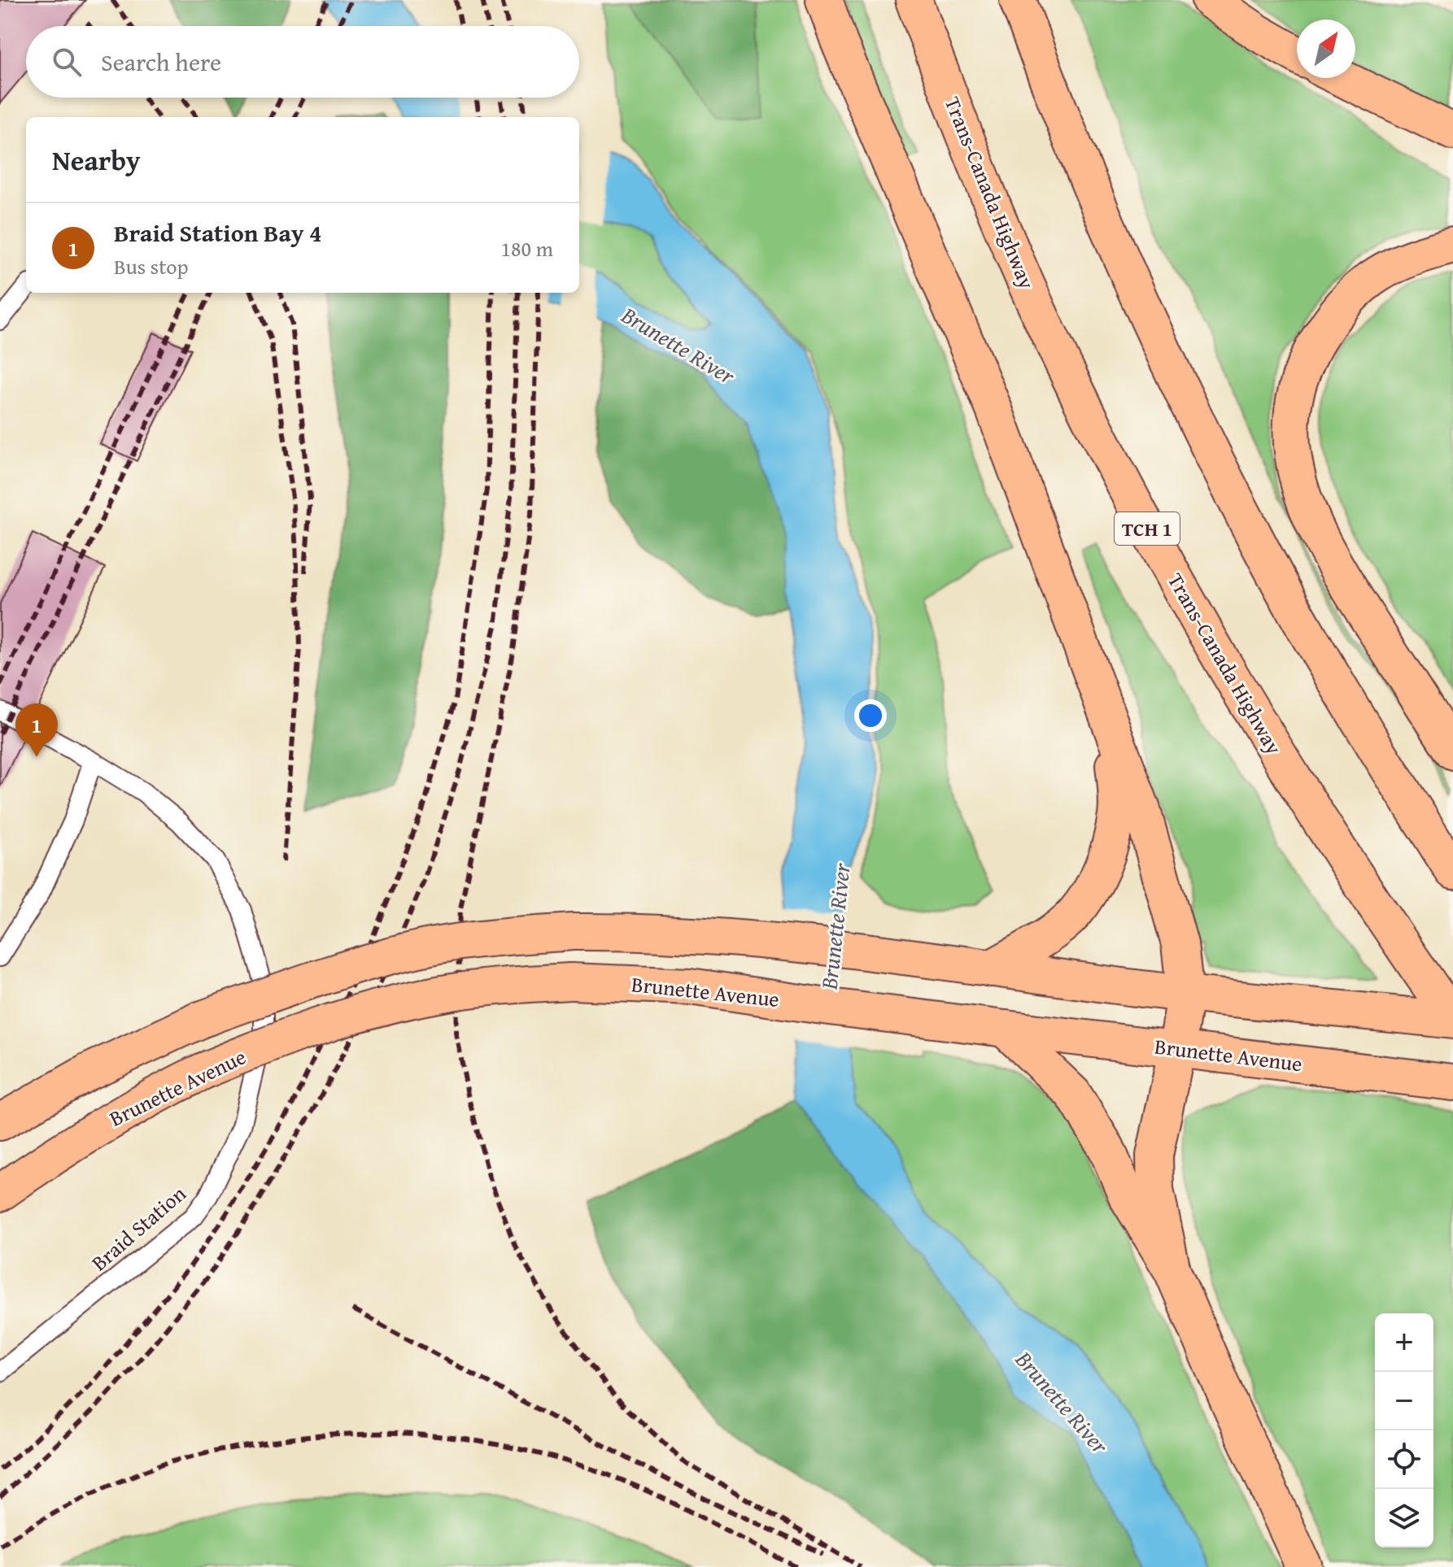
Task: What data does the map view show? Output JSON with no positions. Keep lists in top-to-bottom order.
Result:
{
  "streets": {
    "main road": ["Trans-Canada Highway", "TCH 1", "Brunette Avenue"],
    "lane": ["Braid Station"]
  },
  "water": ["Brunette River"],
  "north": "top right",
  "page": {
    "search": "Search here",
    "heading": "Nearby",
    "list": [
      {
        "mark": "1",
        "name": "Braid Station Bay 4",
        "note": "Bus stop",
        "value": "180 m"
      }
    ],
    "pins": "1",
    "map_buttons": ["+", "−"]
  }
}
